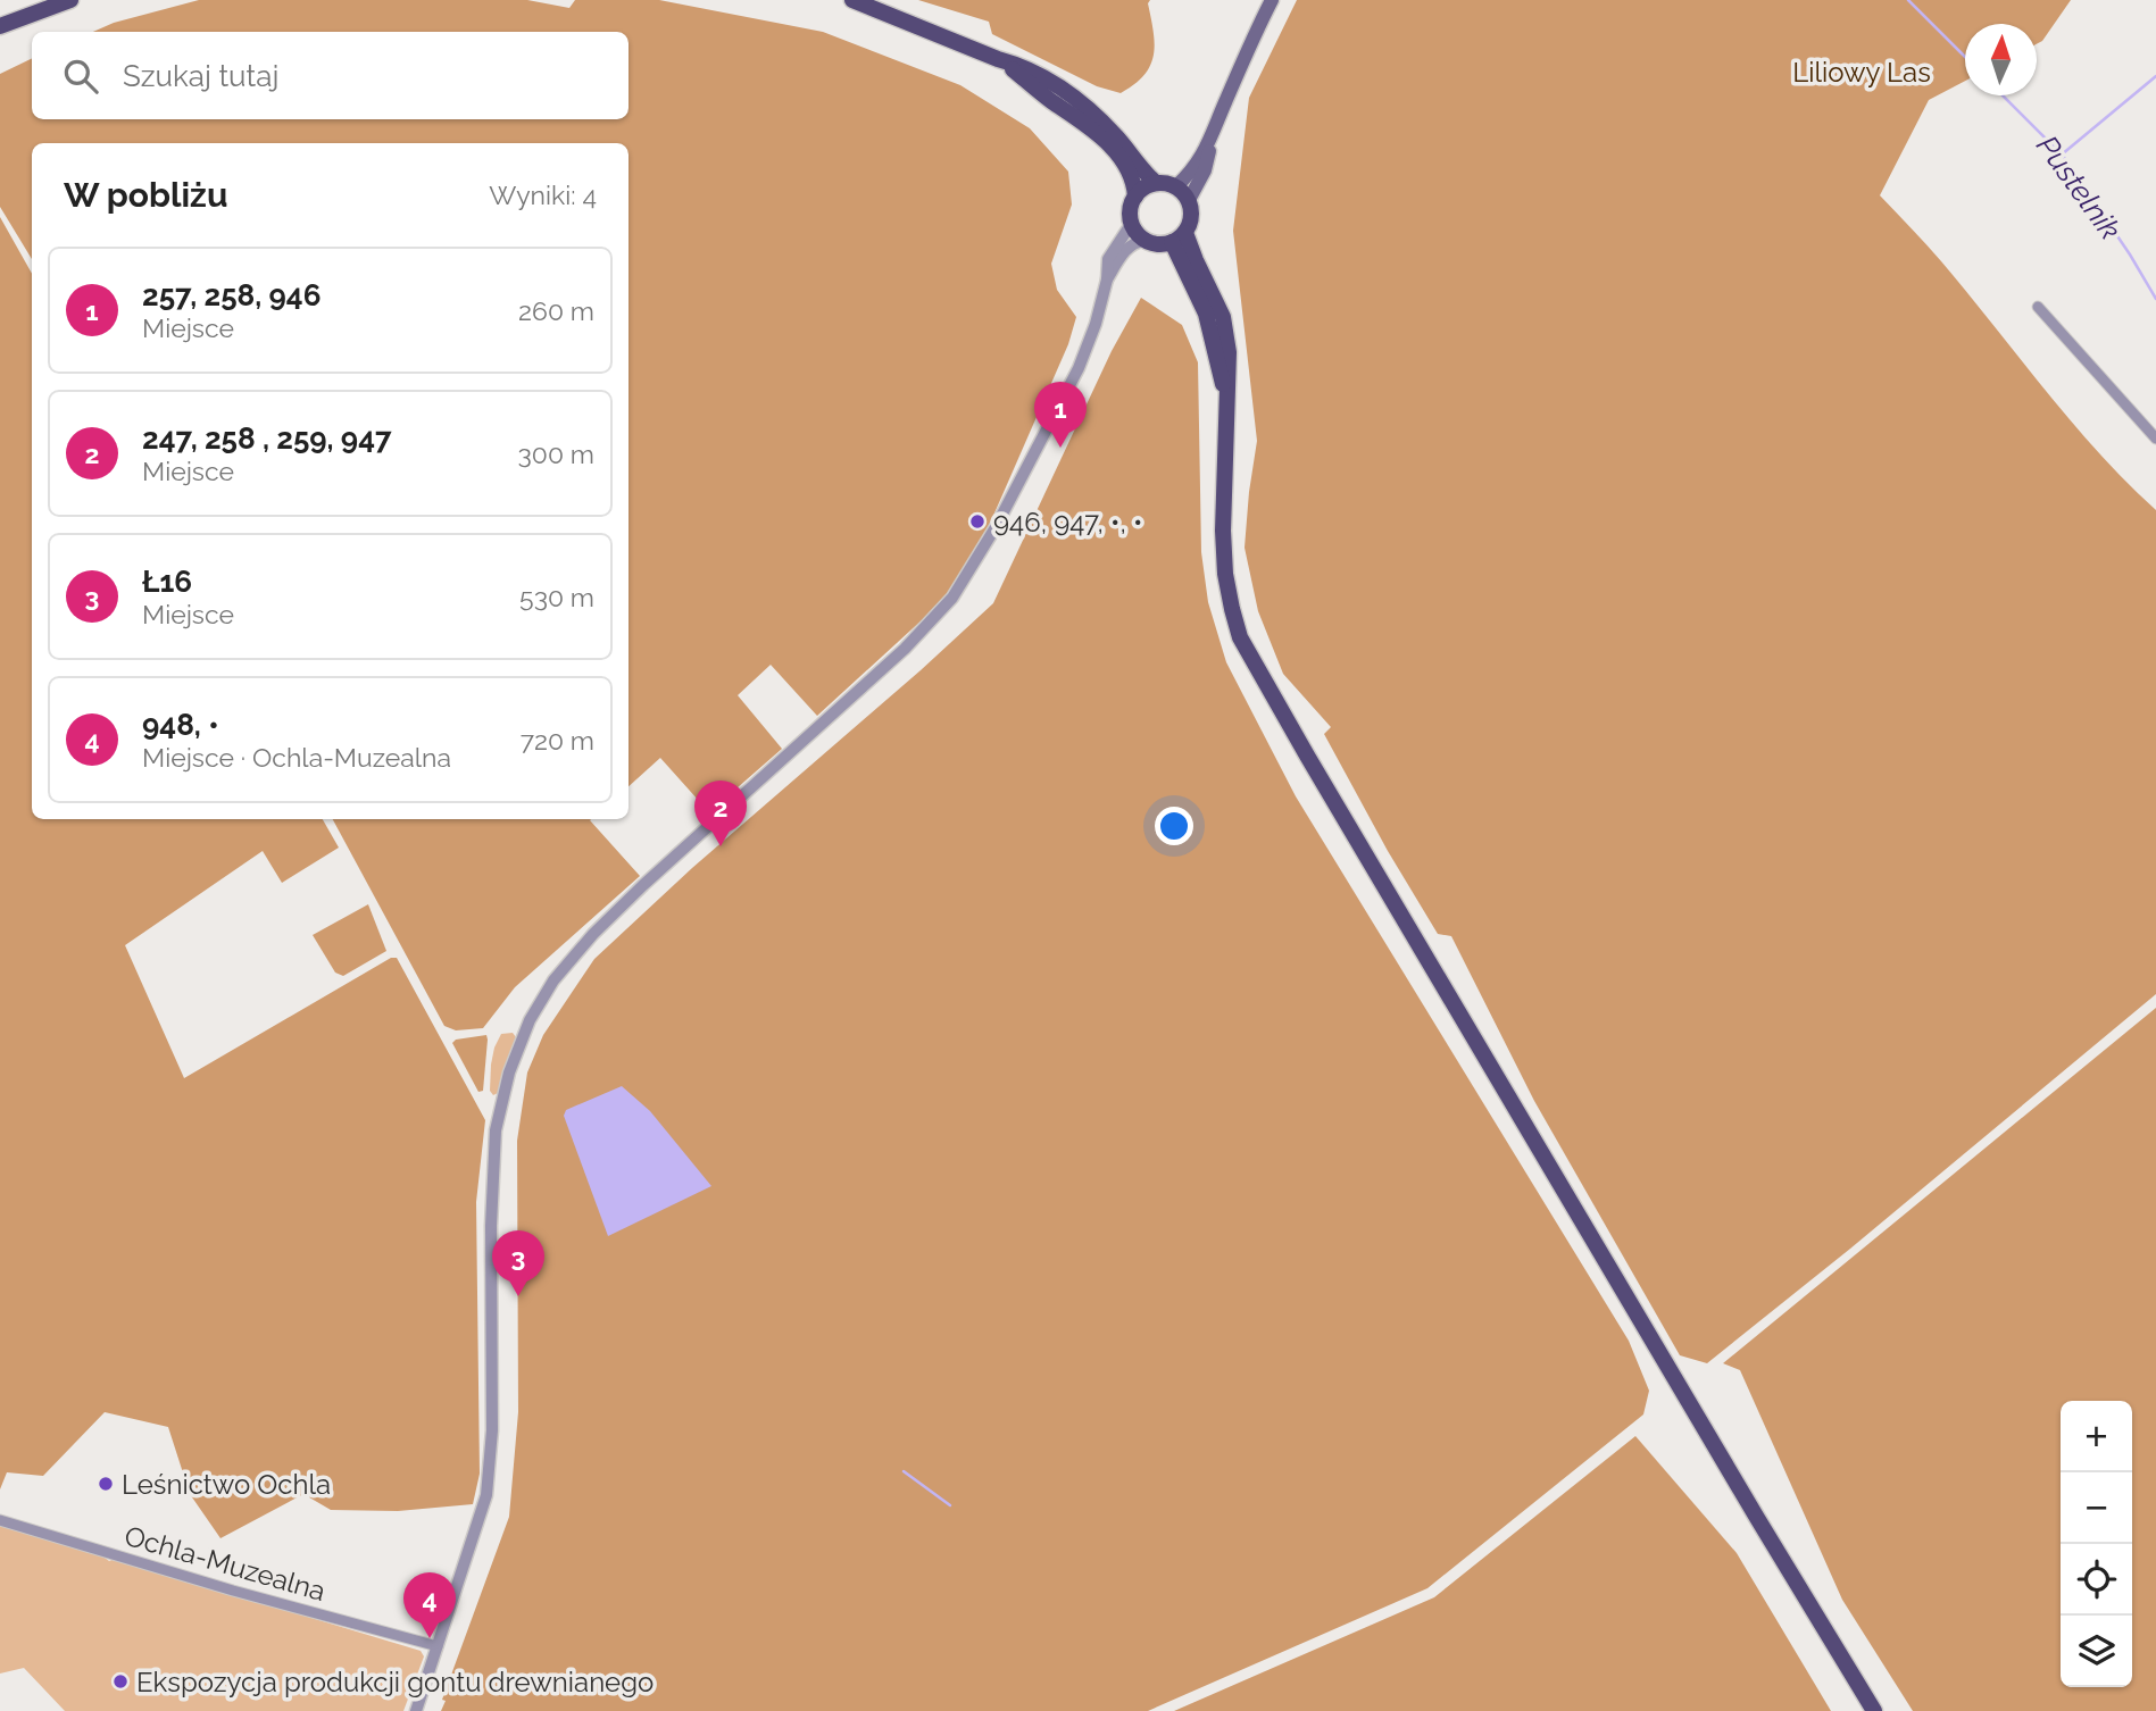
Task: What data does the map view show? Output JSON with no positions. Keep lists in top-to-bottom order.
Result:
{
  "streets": {
    "street": ["Ochla-Muzealna"]
  },
  "water": ["Pustelnik"],
  "parks": ["Liliowy Las"],
  "places": ["946, 947, •, •", "Leśnictwo Ochla", "Ekspozycja produkcji gontu drewnianego"],
  "north": "top",
  "page": {
    "search": "Szukaj tutaj",
    "heading": ["W pobliżu", "Wyniki: 4"],
    "list": [
      {
        "mark": "1",
        "name": "257, 258, 946",
        "note": "Miejsce",
        "value": "260 m"
      },
      {
        "mark": "2",
        "name": "247, 258 , 259, 947",
        "note": "Miejsce",
        "value": "300 m"
      },
      {
        "mark": "3",
        "name": "Ł16",
        "note": "Miejsce",
        "value": "530 m"
      },
      {
        "mark": "4",
        "name": "948, •",
        "note": "Miejsce · Ochla-Muzealna",
        "value": "720 m"
      }
    ],
    "pins": [
      "1",
      "2",
      "3",
      "4"
    ],
    "map_buttons": ["+", "−"]
  }
}
